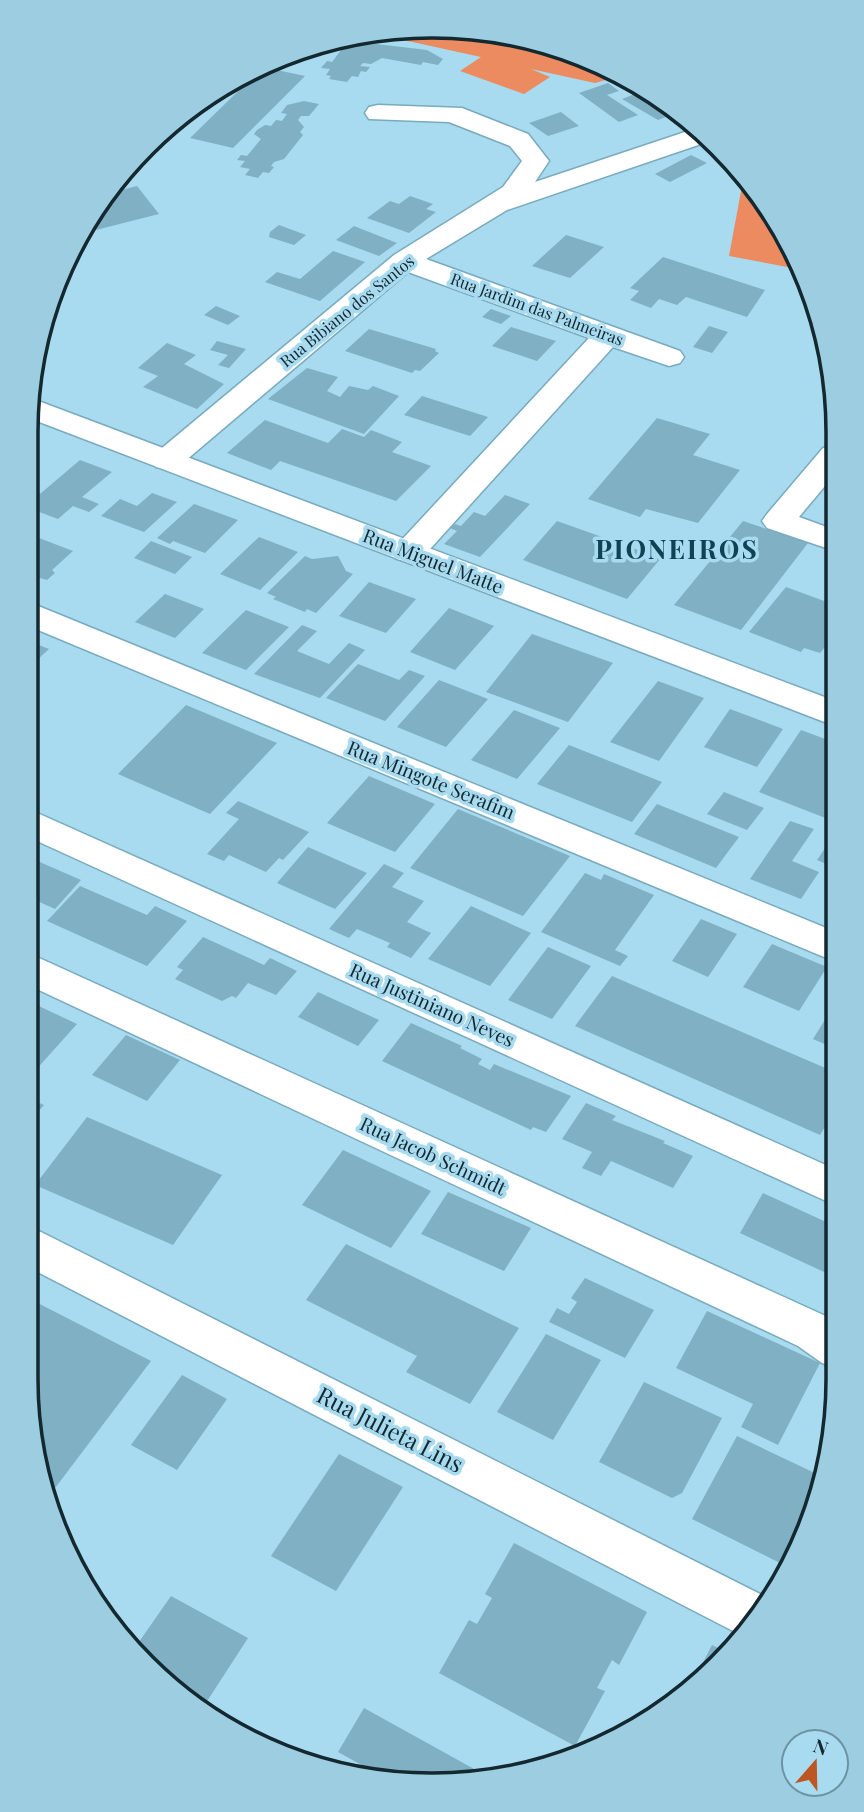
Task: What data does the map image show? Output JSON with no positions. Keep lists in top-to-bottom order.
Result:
{
  "streets": {
    "street": [
      "Rua Jardim das Palmeiras",
      "Rua Bibiano dos Santos",
      "Rua Miguel Matte",
      "Rua Mingote Serafim",
      "Rua Justiniano Neves",
      "Rua Jacob Schmidt",
      "Rua Julieta Lins"
    ]
  },
  "crossings": [
    ["Rua Jardim das Palmeiras", "Rua Bibiano dos Santos"],
    ["Rua Bibiano dos Santos", "Rua Miguel Matte"]
  ],
  "districts": ["PIONEIROS"],
  "north": "top"
}
